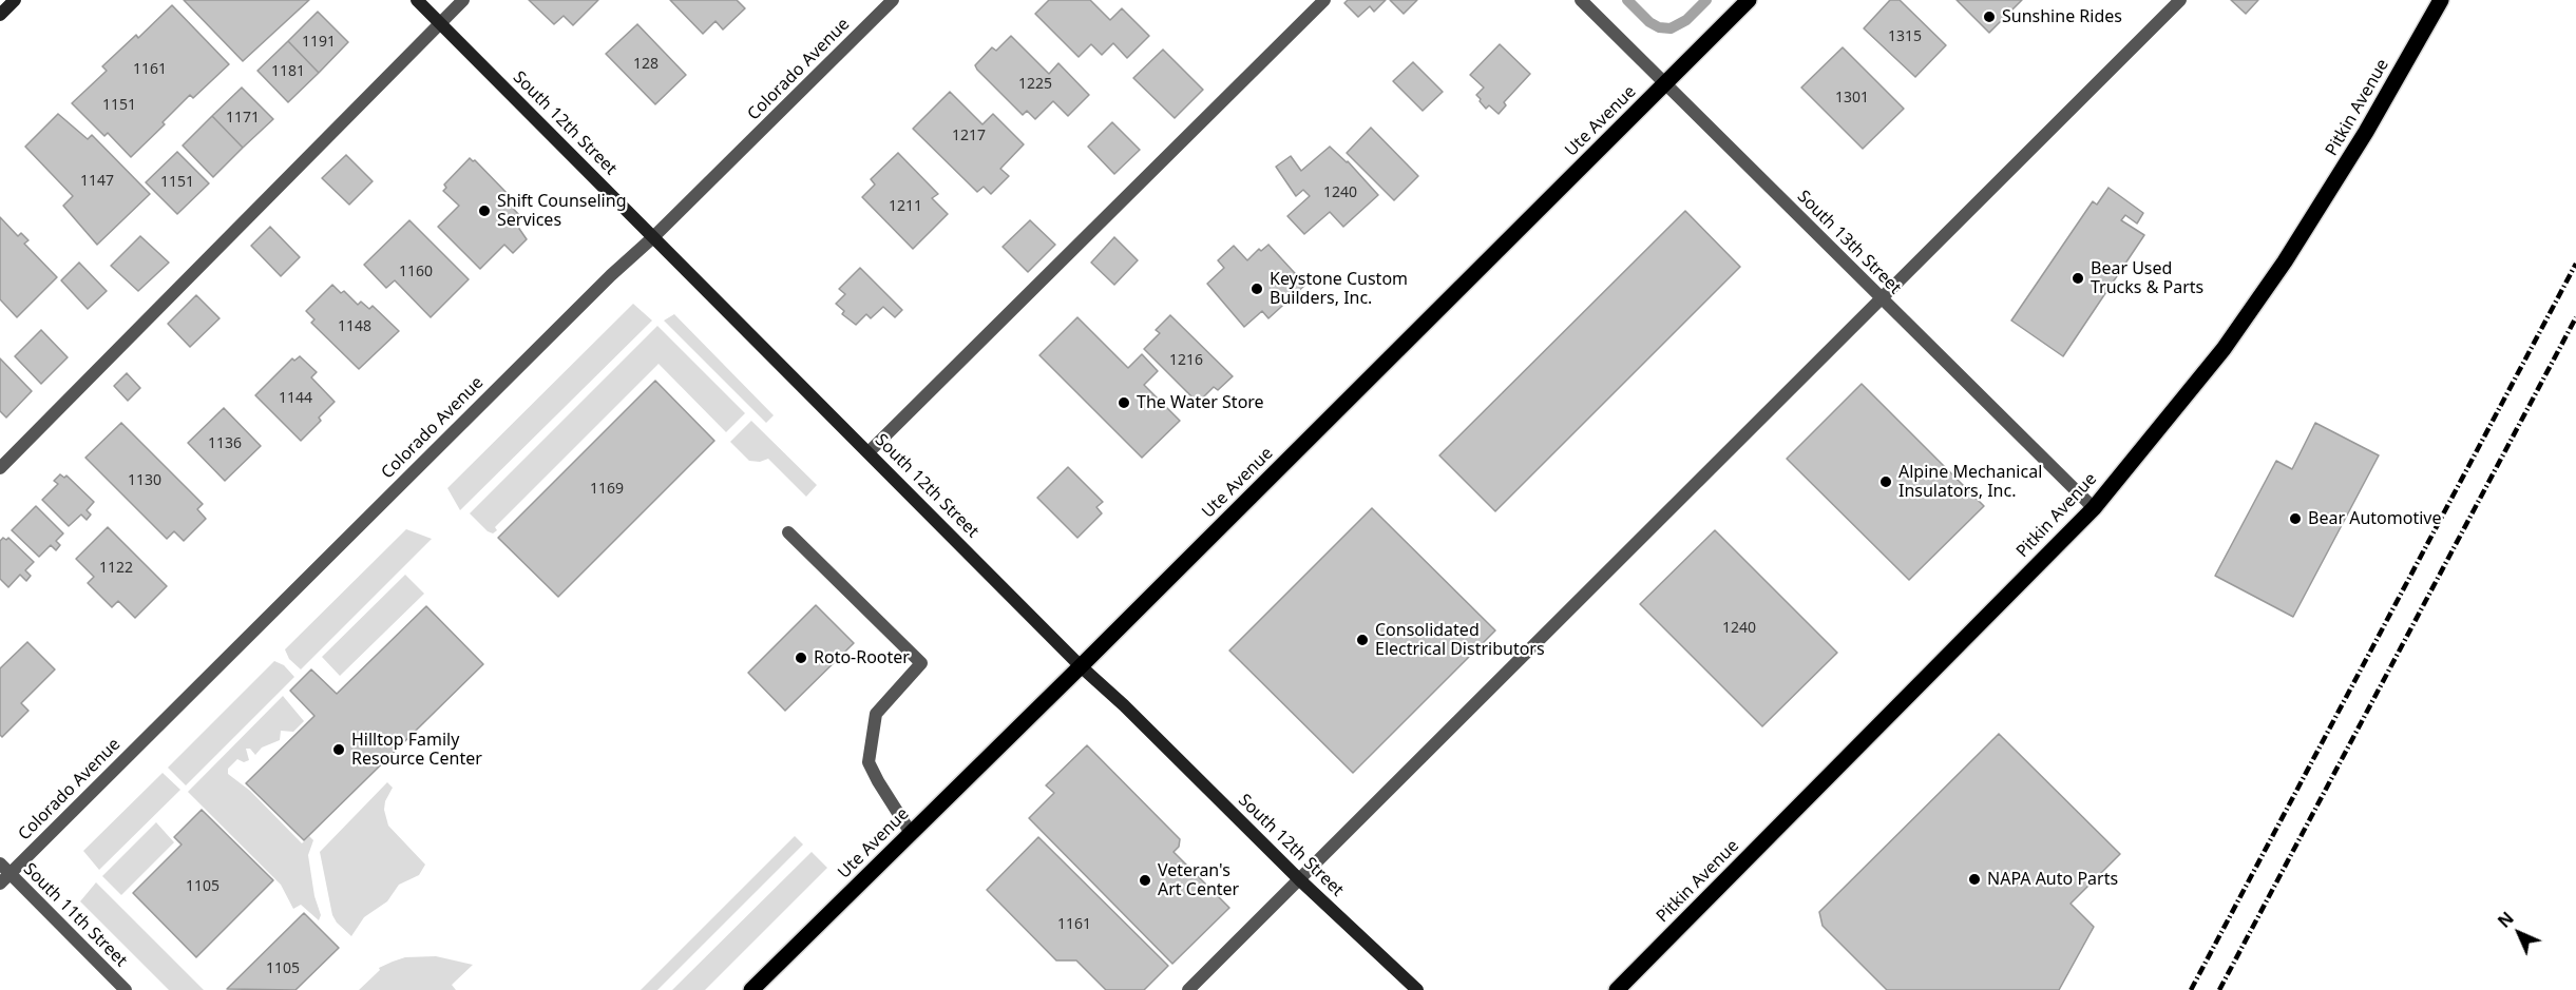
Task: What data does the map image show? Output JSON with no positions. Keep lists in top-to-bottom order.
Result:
{
  "streets": {
    "main road": ["Pitkin Avenue", "Ute Avenue", "South 12th Street"],
    "street": ["Colorado Avenue", "South 13th Street", "South 11th Street"]
  },
  "crossings": [
    ["Colorado Avenue", "South 12th Street"],
    ["Colorado Avenue", "South 11th Street"],
    ["Pitkin Avenue", "South 13th Street"],
    ["Ute Avenue", "South 12th Street"],
    ["Ute Avenue", "South 13th Street"]
  ],
  "places": [
    "Sunshine Rides",
    "Shift Counseling Services",
    "Bear Used Trucks & Parts",
    "Keystone Custom Builders, Inc.",
    "The Water Store",
    "Alpine Mechanical Insulators, Inc.",
    "Bear Automotive",
    "Consolidated Electrical Distributors",
    "Roto-Rooter",
    "Hilltop Family Resource Center",
    "NAPA Auto Parts",
    "Veteran's Art Center"
  ],
  "house_numbers": [
    "1315",
    "1191",
    "128",
    "1161",
    "1181",
    "1225",
    "1301",
    "1151",
    "1171",
    "1217",
    "1147",
    "1151",
    "1240",
    "1211",
    "1160",
    "1148",
    "1216",
    "1144",
    "1136",
    "1130",
    "1169",
    "1122",
    "1240",
    "1105",
    "1161",
    "1105"
  ],
  "north": "top left"
}
